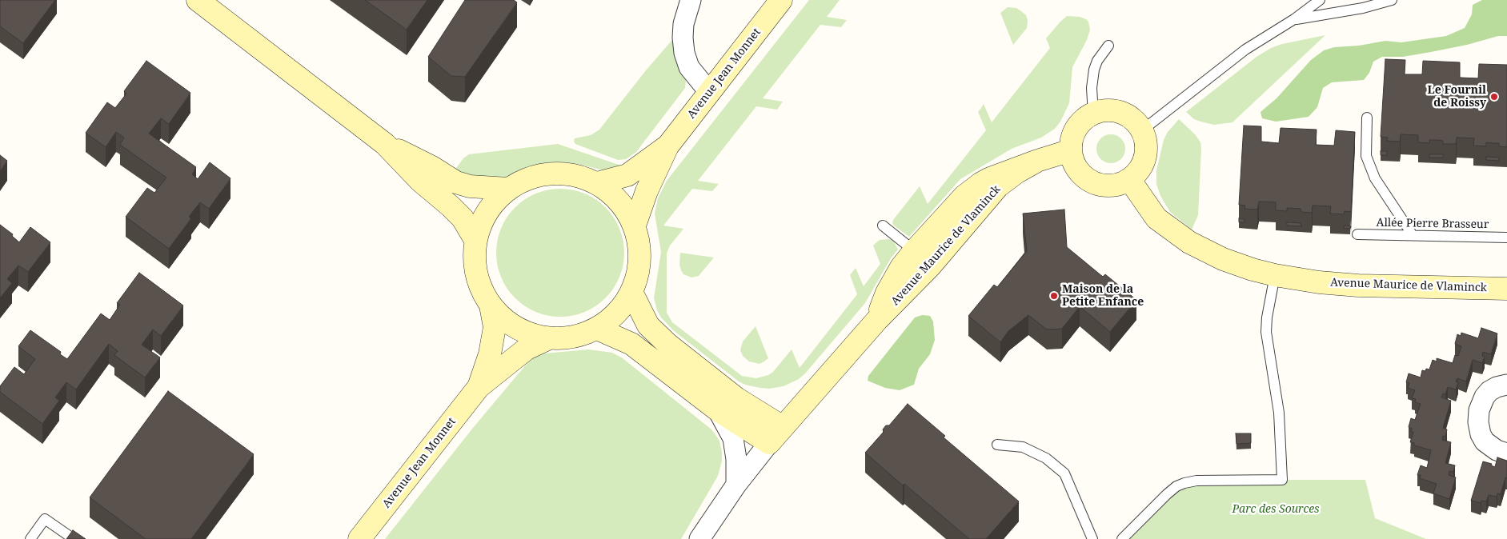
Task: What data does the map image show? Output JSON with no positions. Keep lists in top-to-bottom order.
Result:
{
  "streets": {
    "main road": ["Avenue Jean Monnet", "Avenue Maurice de Vlaminck"],
    "lane": ["Allée Pierre Brasseur"]
  },
  "parks": ["Parc des Sources"],
  "places": ["Le Fournil de Roissy", "Maison de la Petite Enfance"]
}
